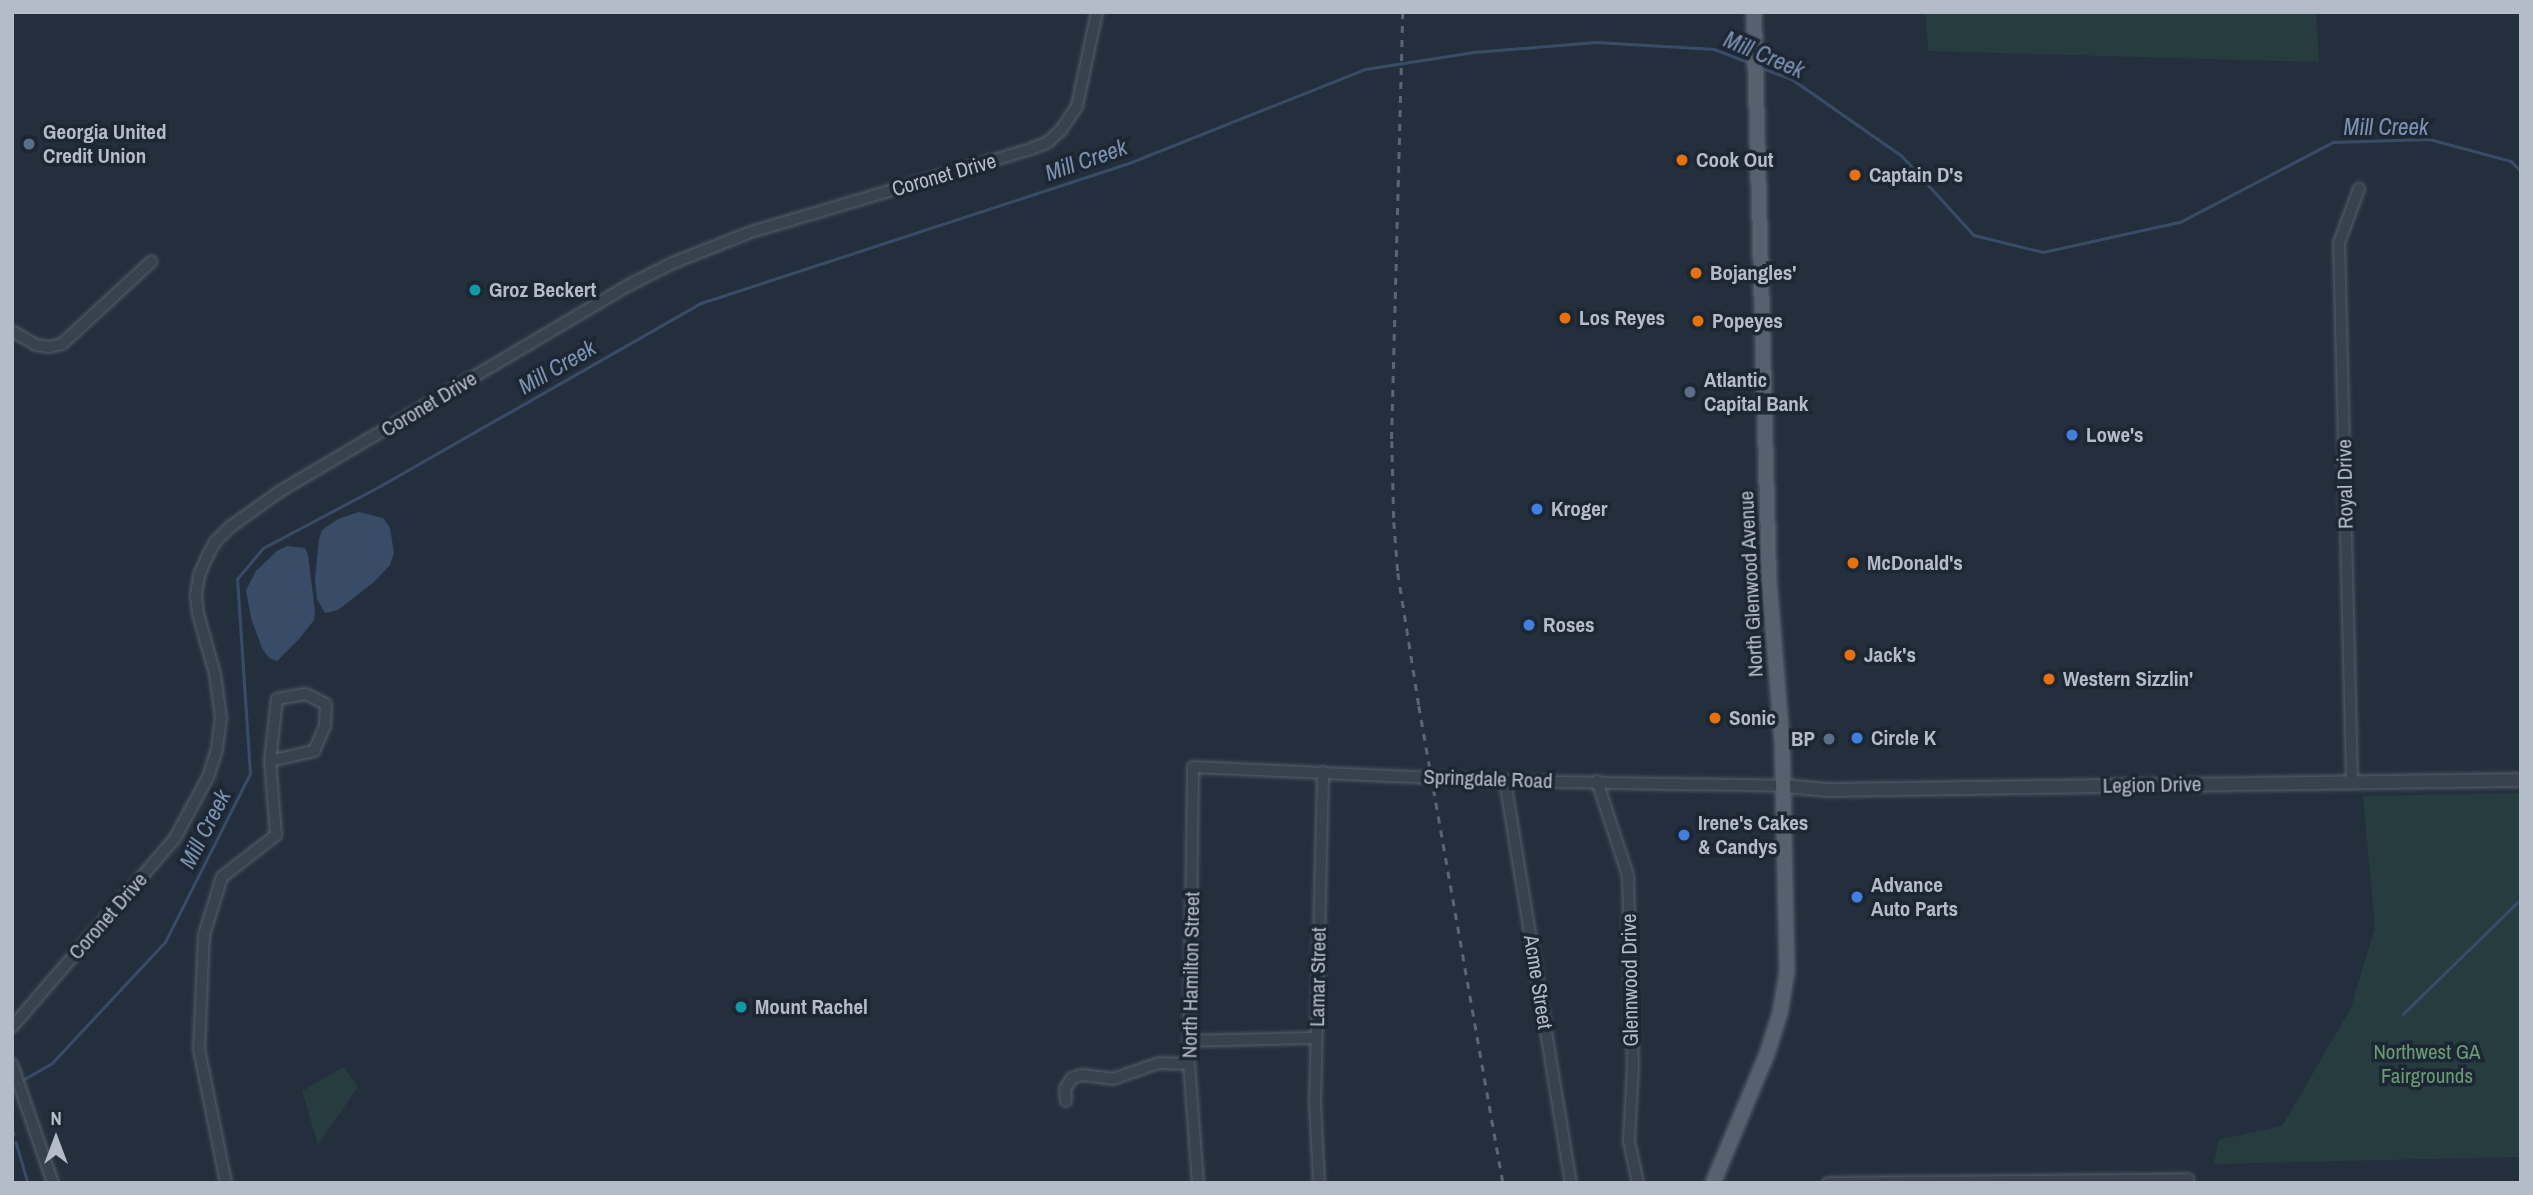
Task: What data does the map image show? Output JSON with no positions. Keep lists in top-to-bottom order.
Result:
{
  "streets": {
    "main road": ["North Glenwood Avenue"],
    "street": [
      "Coronet Drive",
      "Royal Drive",
      "Springdale Road",
      "Legion Drive",
      "North Hamilton Street",
      "Lamar Street",
      "Glennwood Drive",
      "Acme Street"
    ]
  },
  "crossings": [
    ["Royal Drive", "Legion Drive"],
    ["North Glenwood Avenue", "Springdale Road"],
    ["North Glenwood Avenue", "Legion Drive"],
    ["Springdale Road", "Legion Drive"],
    ["Springdale Road", "North Hamilton Street"],
    ["Springdale Road", "Lamar Street"],
    ["Springdale Road", "Glennwood Drive"],
    ["Springdale Road", "Acme Street"]
  ],
  "water": ["Mill Creek"],
  "parks": ["Northwest GA Fairgrounds"],
  "places": [
    "Georgia United Credit Union",
    "Cook Out",
    "Captain D's",
    "Bojangles'",
    "Groz Beckert",
    "Los Reyes",
    "Popeyes",
    "Atlantic Capital Bank",
    "Lowe's",
    "Kroger",
    "McDonald's",
    "Roses",
    "Jack's",
    "Western Sizzlin'",
    "Sonic",
    "Circle K",
    "BP",
    "Irene's Cakes & Candys",
    "Advance Auto Parts",
    "Mount Rachel"
  ],
  "north": "top"
}
